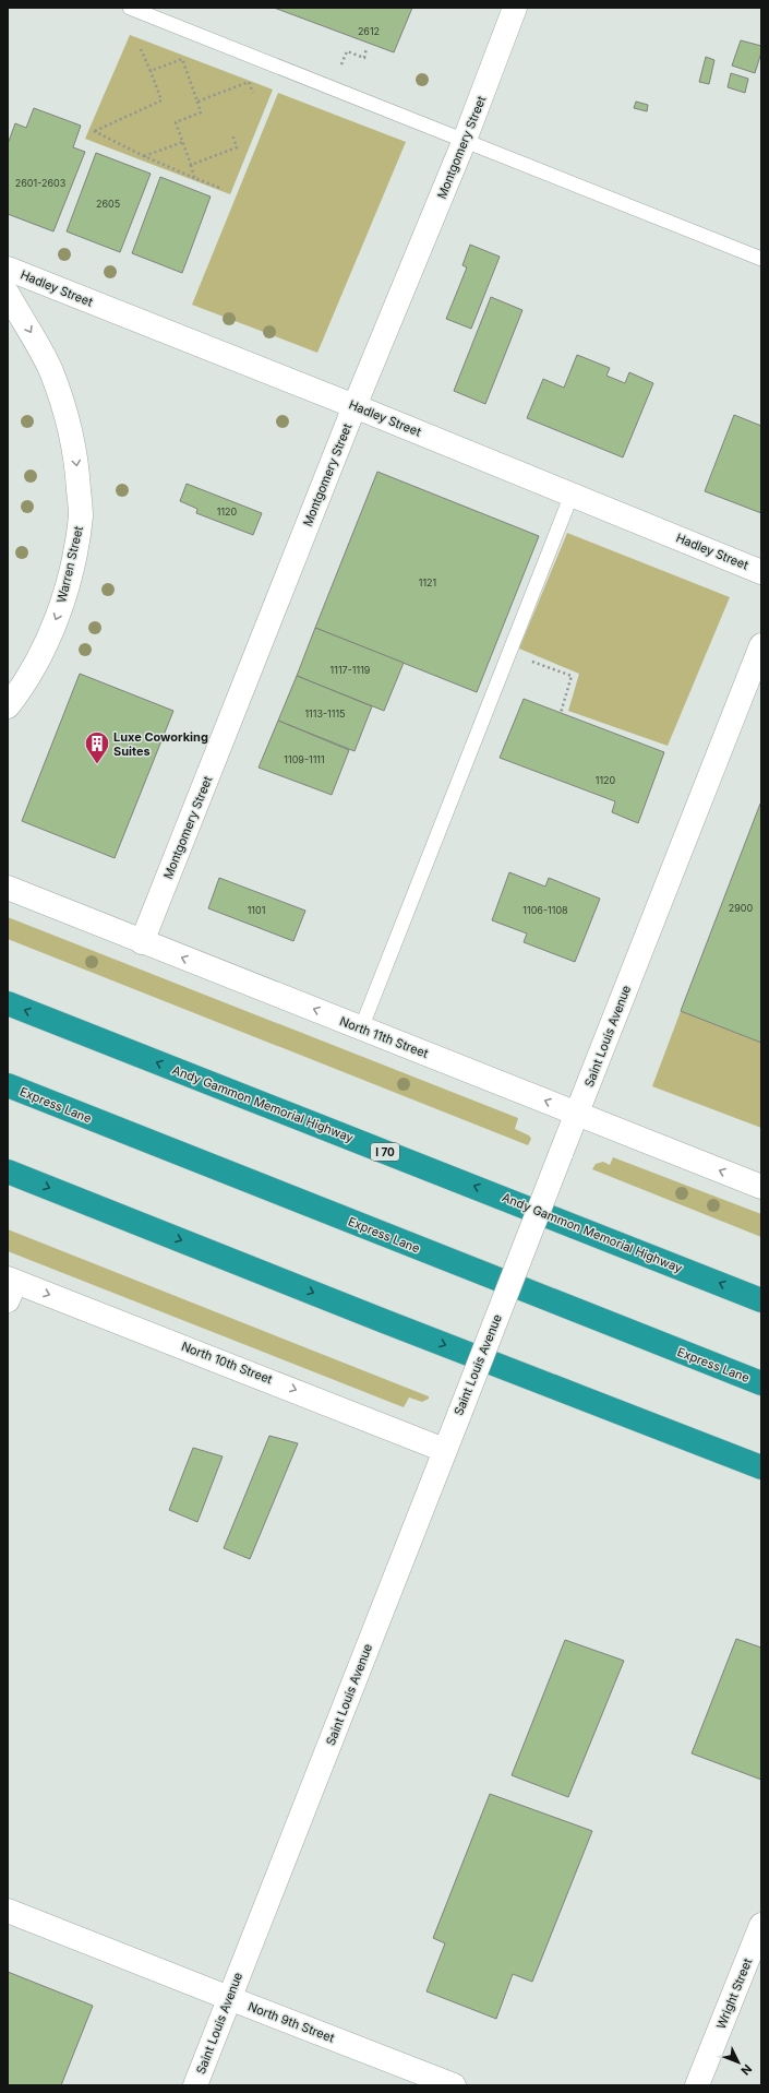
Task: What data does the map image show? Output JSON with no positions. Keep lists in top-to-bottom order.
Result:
{
  "streets": {
    "highway": ["Andy Gammon Memorial Highway", "Express Lane", "I 70"],
    "street": [
      "Montgomery Street",
      "Hadley Street",
      "Warren Street",
      "Saint Louis Avenue",
      "North 11th Street",
      "North 10th Street",
      "Wright Street",
      "North 9th Street"
    ]
  },
  "crossings": [
    ["Montgomery Street", "Hadley Street"],
    ["Montgomery Street", "North 11th Street"],
    ["Saint Louis Avenue", "North 11th Street"],
    ["Saint Louis Avenue", "North 10th Street"],
    ["Saint Louis Avenue", "North 9th Street"]
  ],
  "one_way": ["Warren Street", "North 11th Street", "North 10th Street"],
  "places": {
    "building": ["Luxe Coworking Suites"]
  },
  "house_numbers": [
    "2612",
    "2601-2603",
    "2605",
    "1120",
    "1121",
    "1117-1119",
    "1113-1115",
    "1109-1111",
    "1120",
    "2900",
    "1101",
    "1106-1108"
  ],
  "north": "bottom right"
}
